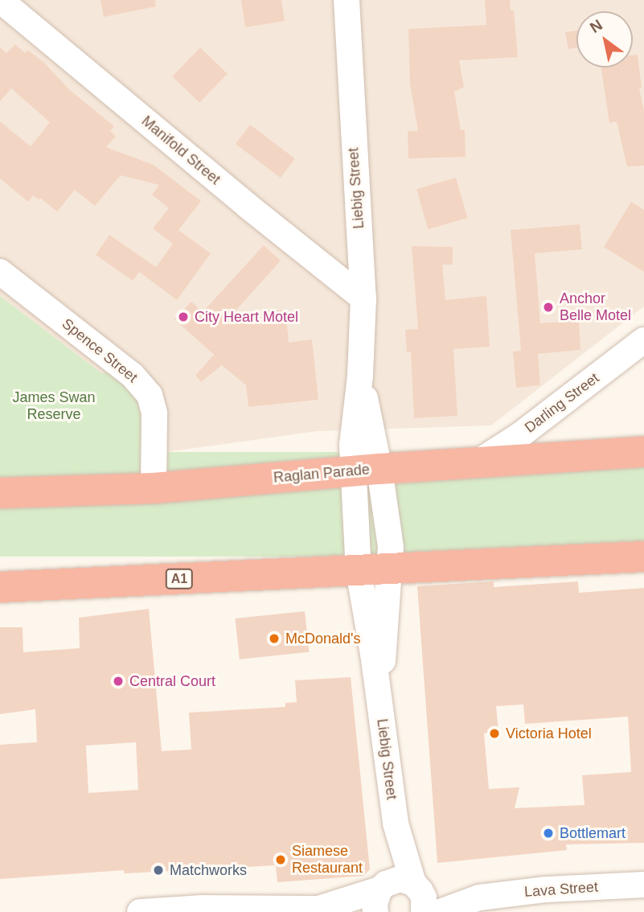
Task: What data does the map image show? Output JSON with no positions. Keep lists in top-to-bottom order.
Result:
{
  "streets": {
    "highway": ["Raglan Parade", "A1"],
    "street": [
      "Manifold Street",
      "Liebig Street",
      "Spence Street",
      "Darling Street",
      "Lava Street"
    ]
  },
  "crossings": [
    ["Manifold Street", "Liebig Street"],
    ["Liebig Street", "Raglan Parade"],
    ["Liebig Street", "A1"],
    ["Liebig Street", "Lava Street"],
    ["Spence Street", "Raglan Parade"],
    ["Darling Street", "Raglan Parade"]
  ],
  "parks": ["James Swan Reserve"],
  "places": [
    "Anchor Belle Motel",
    "City Heart Motel",
    "McDonald's",
    "Central Court",
    "Victoria Hotel",
    "Bottlemart",
    "Siamese Restaurant",
    "Matchworks"
  ],
  "north": "top left"
}
